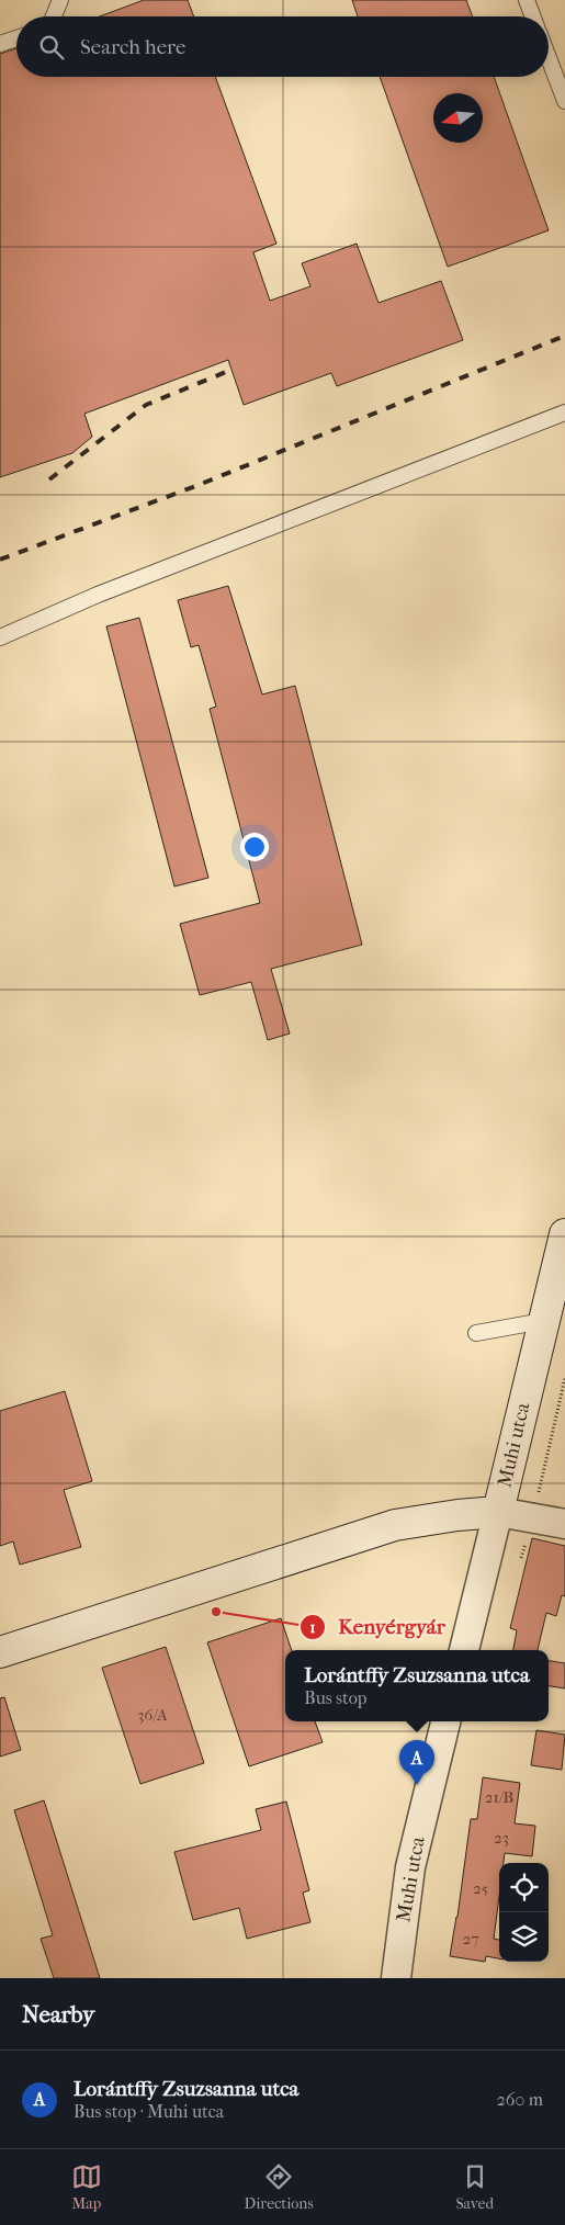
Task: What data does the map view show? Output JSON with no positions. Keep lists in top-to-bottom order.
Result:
{
  "streets": {
    "main road": ["Muhi utca"]
  },
  "places": ["Kenyérgyár"],
  "house_numbers": [
    "36/A",
    "21/B",
    "23",
    "25",
    "27"
  ],
  "north": "left",
  "page": {
    "search": "Search here",
    "popup": ["Lorántffy Zsuzsanna utca", "Bus stop"],
    "pins": "A",
    "heading": "Nearby",
    "list": [
      {
        "mark": "A",
        "name": "Lorántffy Zsuzsanna utca",
        "note": "Bus stop · Muhi utca",
        "value": "260 m"
      }
    ],
    "nav": ["Map", "Directions", "Saved"]
  }
}
